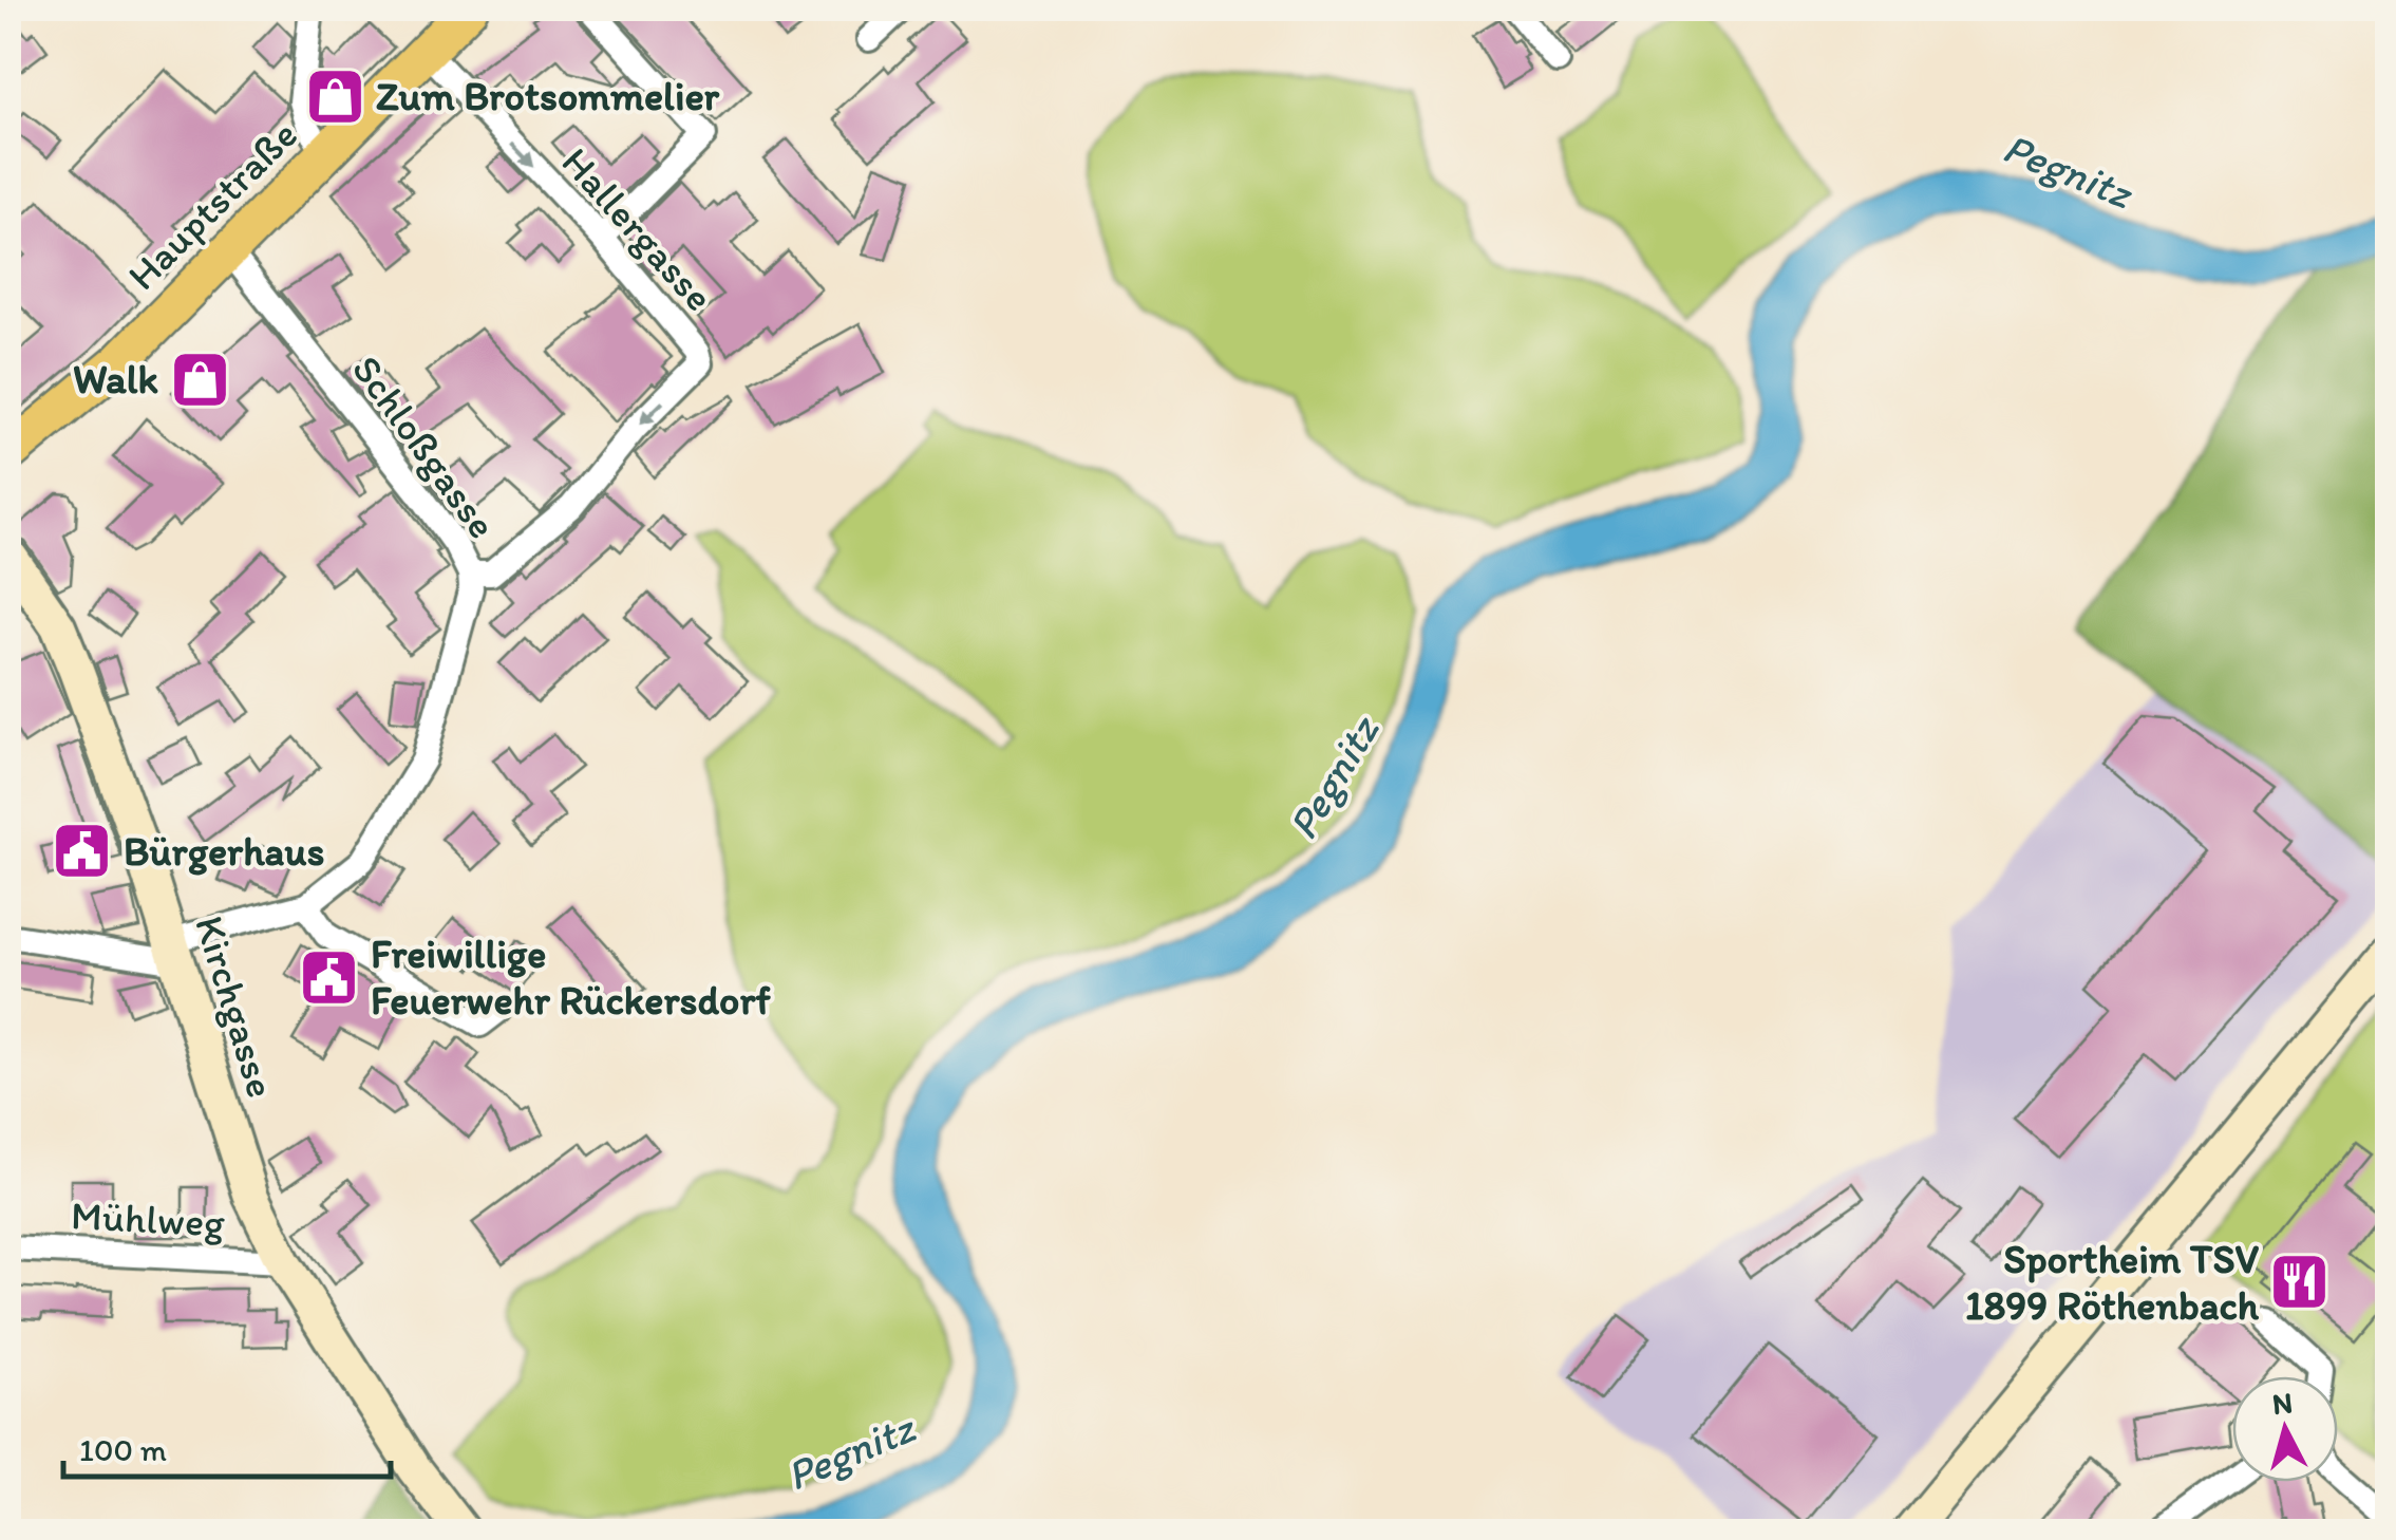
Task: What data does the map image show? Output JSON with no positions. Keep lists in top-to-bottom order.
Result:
{
  "streets": {
    "main road": ["Hauptstraße", "Kirchgasse"],
    "street": ["Hallergasse", "Schloßgasse", "Mühlweg"]
  },
  "crossings": [
    ["Hauptstraße", "Hallergasse"],
    ["Hauptstraße", "Schloßgasse"],
    ["Hallergasse", "Schloßgasse"],
    ["Schloßgasse", "Kirchgasse"],
    ["Kirchgasse", "Mühlweg"]
  ],
  "water": ["Pegnitz"],
  "places": {
    "shop": ["Zum Brotsommelier", "Walk"],
    "public building": ["Bürgerhaus", "Freiwillige Feuerwehr Rückersdorf"],
    "restaurant": ["Sportheim TSV 1899 Röthenbach"]
  },
  "scale_bar": "100 m",
  "north": "top"
}
